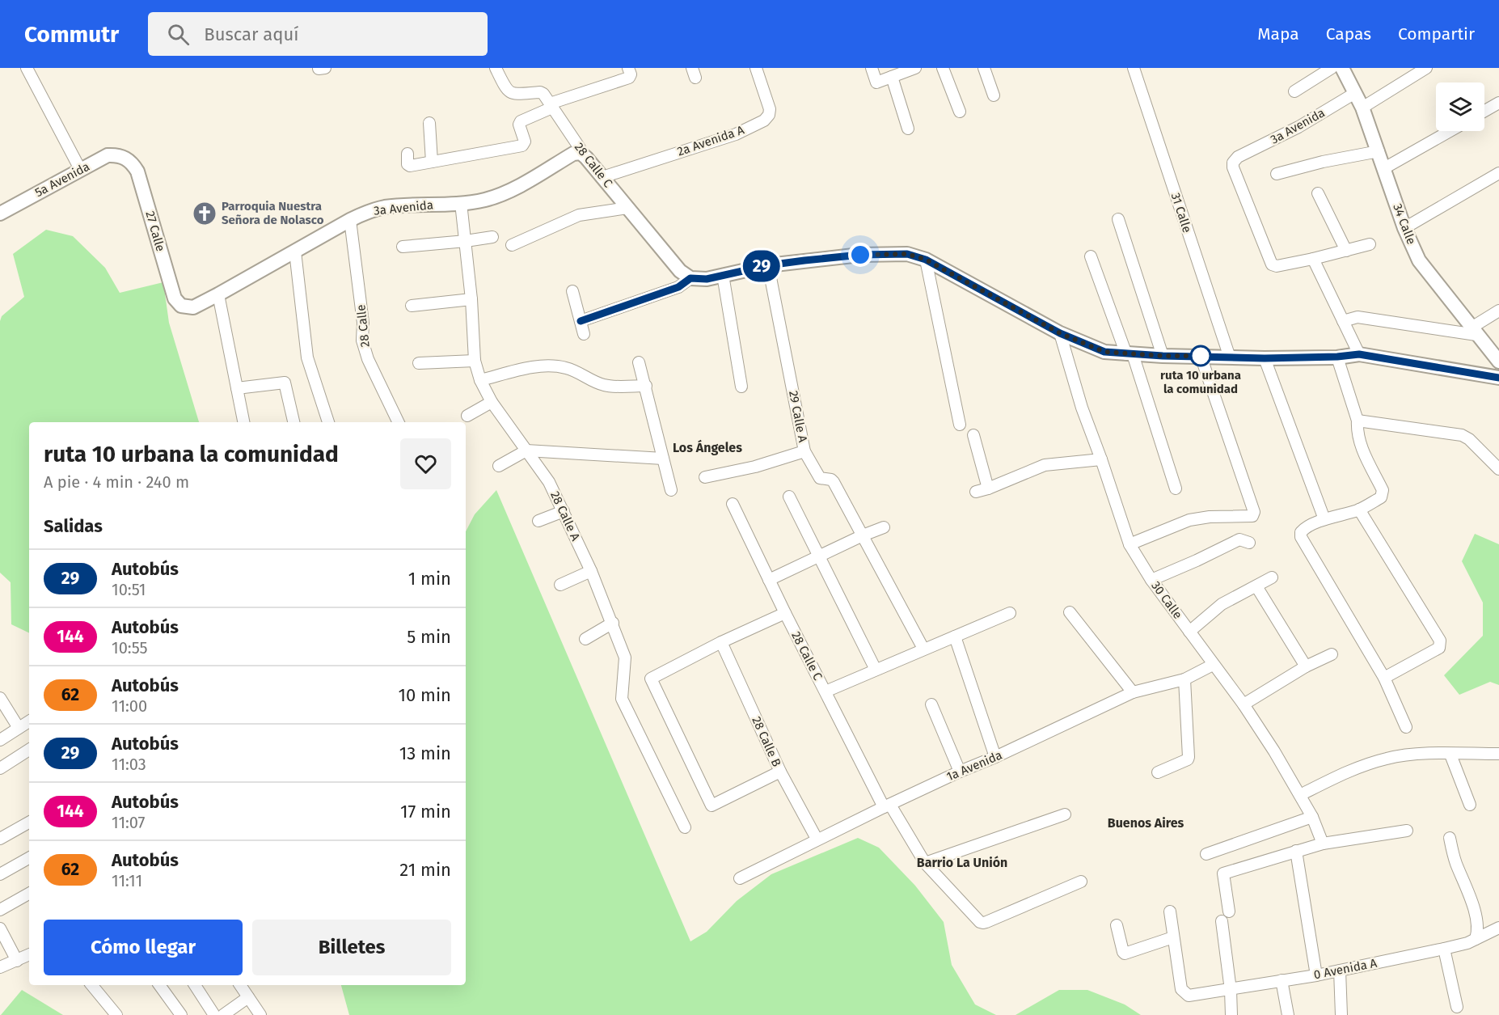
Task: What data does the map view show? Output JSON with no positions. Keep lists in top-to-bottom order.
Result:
{
  "streets": {
    "street": [
      "3a Avenida",
      "2a Avenida A",
      "28 Calle C",
      "5a Avenida",
      "31 Calle",
      "34 Calle",
      "27 Calle",
      "28 Calle",
      "29 Calle A",
      "28 Calle A",
      "30 Calle",
      "28 Calle B",
      "1a Avenida",
      "0 Avenida A"
    ]
  },
  "crossings": [
    ["3a Avenida", "28 Calle C"],
    ["3a Avenida", "34 Calle"],
    ["3a Avenida", "27 Calle"],
    ["3a Avenida", "28 Calle"],
    ["3a Avenida", "28 Calle A"],
    ["2a Avenida A", "28 Calle C"],
    ["28 Calle C", "1a Avenida"],
    ["5a Avenida", "27 Calle"],
    ["30 Calle", "1a Avenida"],
    ["28 Calle B", "1a Avenida"]
  ],
  "districts": ["Los Ángeles", "Buenos Aires", "Barrio La Unión"],
  "places": {
    "church": ["Parroquia Nuestra Señora de Nolasco"],
    "other": ["ruta 10 urbana la comunidad"]
  },
  "lines": ["bus line 29"],
  "page": {
    "header": "Commutr",
    "search": "Buscar aquí",
    "nav": ["Mapa", "Capas", "Compartir"],
    "on_map": "29",
    "heading": [
      ["ruta 10 urbana la comunidad", "A pie · 4 min · 240 m"],
      "Salidas"
    ],
    "list": [
      {
        "mark": "29",
        "name": "Autobús",
        "note": "10:51",
        "value": "1 min"
      },
      {
        "mark": "144",
        "name": "Autobús",
        "note": "10:55",
        "value": "5 min"
      },
      {
        "mark": "62",
        "name": "Autobús",
        "note": "11:00",
        "value": "10 min"
      },
      {
        "mark": "29",
        "name": "Autobús",
        "note": "11:03",
        "value": "13 min"
      },
      {
        "mark": "144",
        "name": "Autobús",
        "note": "11:07",
        "value": "17 min"
      },
      {
        "mark": "62",
        "name": "Autobús",
        "note": "11:11",
        "value": "21 min"
      }
    ],
    "buttons": ["Cómo llegar", "Billetes"]
  }
}
